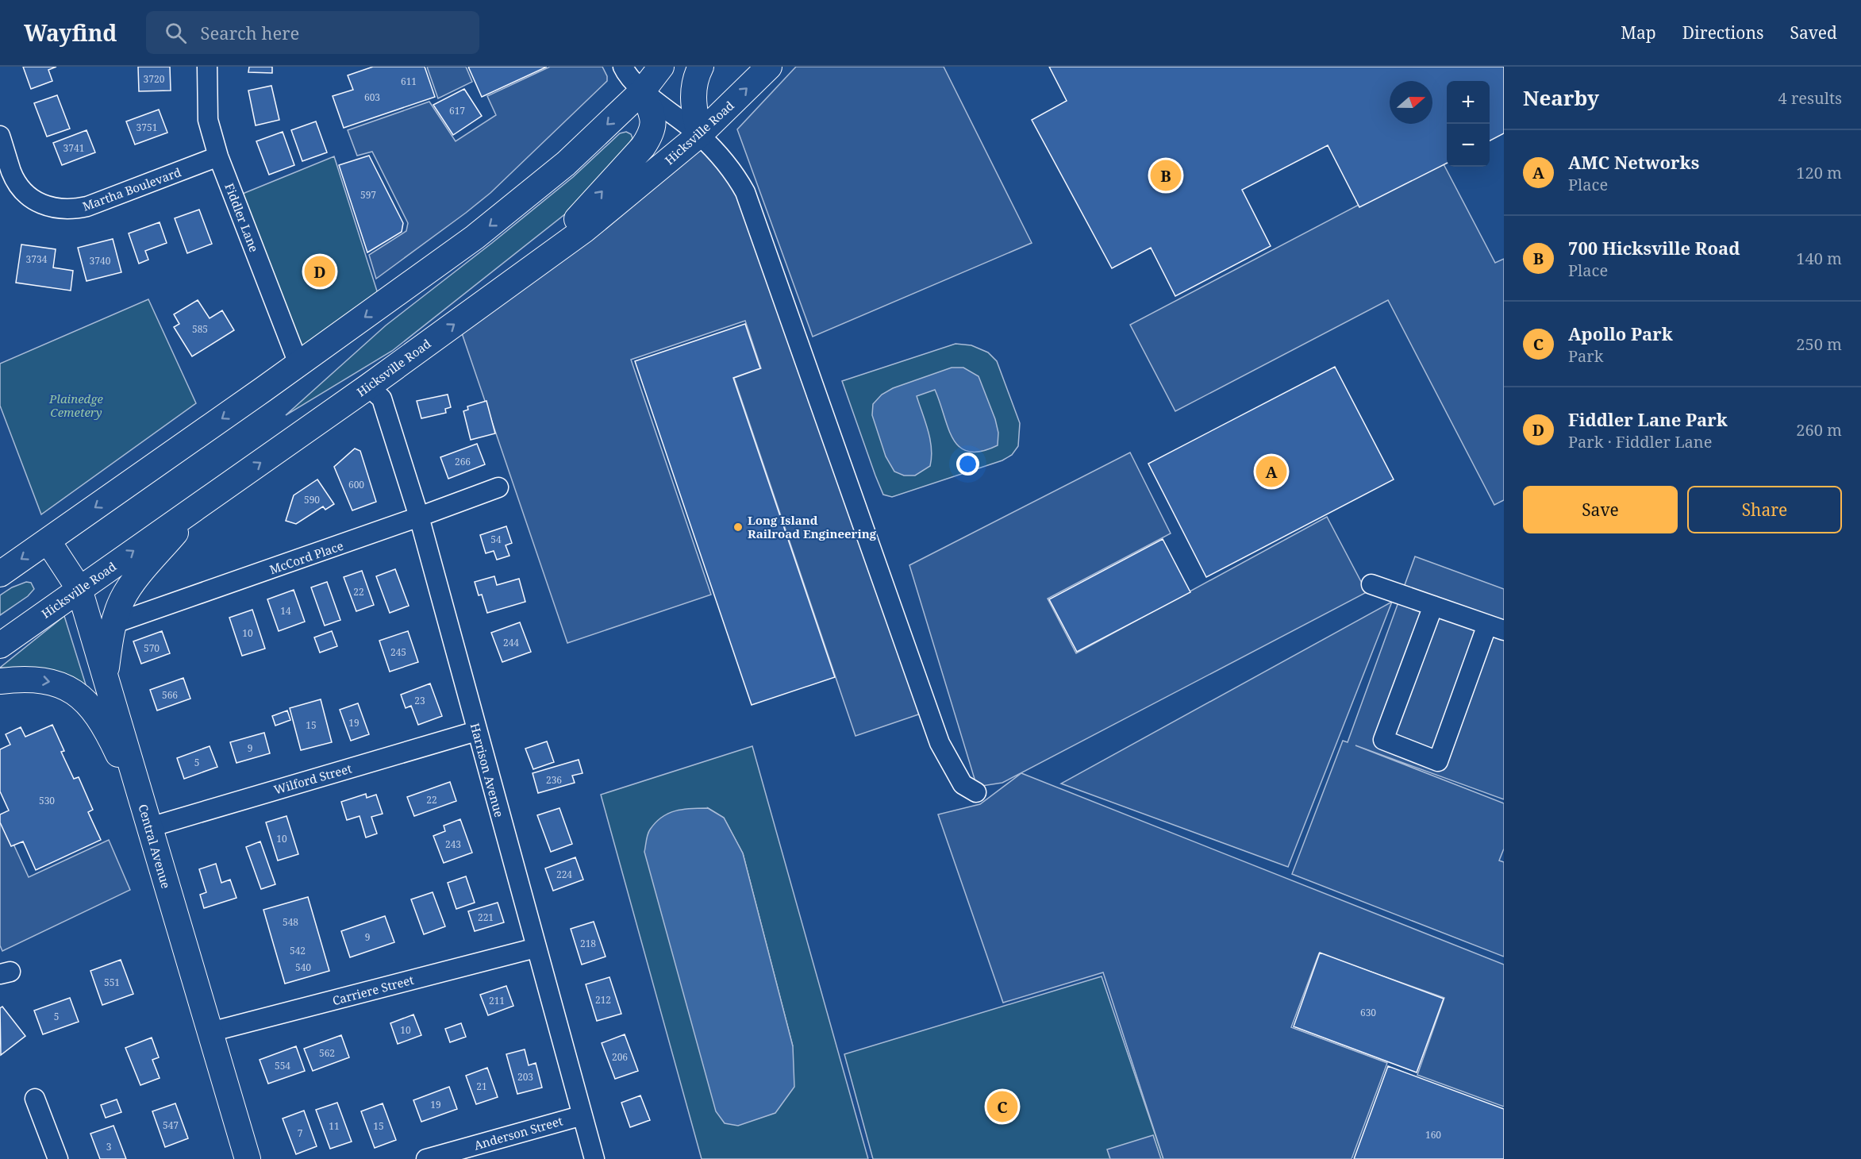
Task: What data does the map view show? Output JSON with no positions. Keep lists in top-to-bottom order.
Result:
{
  "streets": {
    "main road": ["Hicksville Road", "Central Avenue"],
    "street": [
      "Martha Boulevard",
      "Fiddler Lane",
      "McCord Place",
      "Harrison Avenue",
      "Wilford Street",
      "Carriere Street",
      "Anderson Street"
    ]
  },
  "crossings": [
    ["Hicksville Road", "Harrison Avenue"],
    ["Hicksville Road", "Central Avenue"],
    ["Martha Boulevard", "Fiddler Lane"],
    ["McCord Place", "Harrison Avenue"],
    ["Harrison Avenue", "Wilford Street"],
    ["Harrison Avenue", "Carriere Street"],
    ["Harrison Avenue", "Anderson Street"],
    ["Wilford Street", "Central Avenue"],
    ["Central Avenue", "Carriere Street"]
  ],
  "parks": ["Plainedge Cemetery"],
  "places": ["Long Island Railroad Engineering"],
  "house_numbers": [
    "3720",
    "611",
    "603",
    "617",
    "3751",
    "3741",
    "597",
    "3734",
    "3740",
    "585",
    "266",
    "600",
    "590",
    "54",
    "22",
    "14",
    "10",
    "244",
    "570",
    "245",
    "566",
    "23",
    "19",
    "15",
    "9",
    "5",
    "236",
    "22",
    "530",
    "10",
    "243",
    "224",
    "221",
    "548",
    "9",
    "218",
    "542",
    "540",
    "551",
    "212",
    "211",
    "630",
    "5",
    "10",
    "562",
    "206",
    "554",
    "203",
    "21",
    "19",
    "547",
    "11",
    "15",
    "7",
    "160",
    "3"
  ],
  "north": "right",
  "page": {
    "header": "Wayfind",
    "search": "Search here",
    "nav": ["Map", "Directions", "Saved"],
    "heading": ["Nearby", "4 results"],
    "map_buttons": ["+", "−"],
    "list": [
      {
        "mark": "A",
        "name": "AMC Networks",
        "note": "Place",
        "value": "120 m"
      },
      {
        "mark": "B",
        "name": "700 Hicksville Road",
        "note": "Place",
        "value": "140 m"
      },
      {
        "mark": "C",
        "name": "Apollo Park",
        "note": "Park",
        "value": "250 m"
      },
      {
        "mark": "D",
        "name": "Fiddler Lane Park",
        "note": "Park · Fiddler Lane",
        "value": "260 m"
      }
    ],
    "pins": [
      "B",
      "D",
      "A",
      "C"
    ],
    "buttons": ["Save", "Share"]
  }
}
